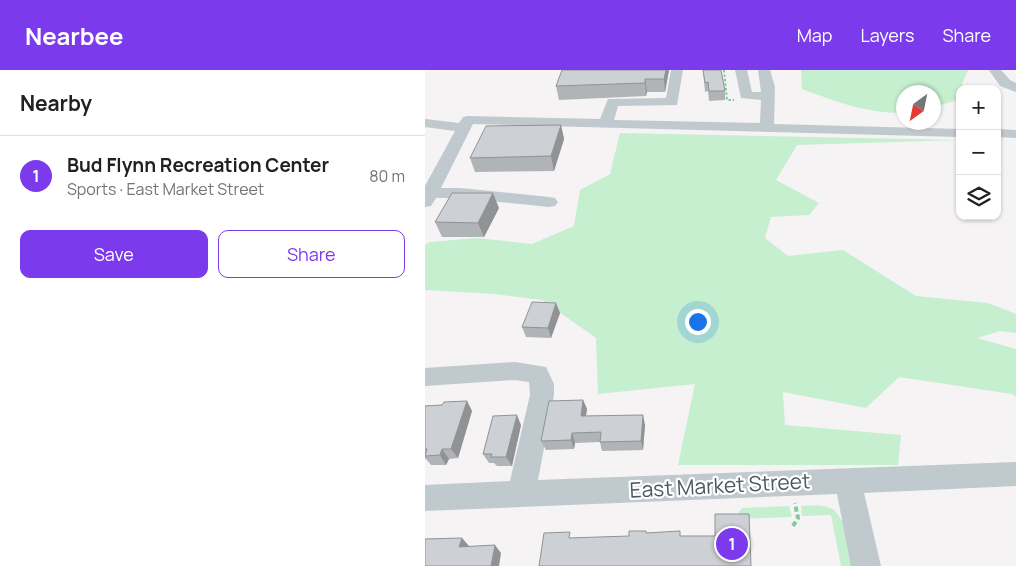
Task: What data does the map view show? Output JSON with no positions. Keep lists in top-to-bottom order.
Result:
{
  "streets": {
    "street": ["East Market Street"]
  },
  "north": "bottom left",
  "page": {
    "header": "Nearbee",
    "nav": ["Map", "Layers", "Share"],
    "heading": "Nearby",
    "map_buttons": ["+", "−"],
    "list": [
      {
        "mark": "1",
        "name": "Bud Flynn Recreation Center",
        "note": "Sports · East Market Street",
        "value": "80 m"
      }
    ],
    "buttons": ["Save", "Share"],
    "pins": "1"
  }
}
